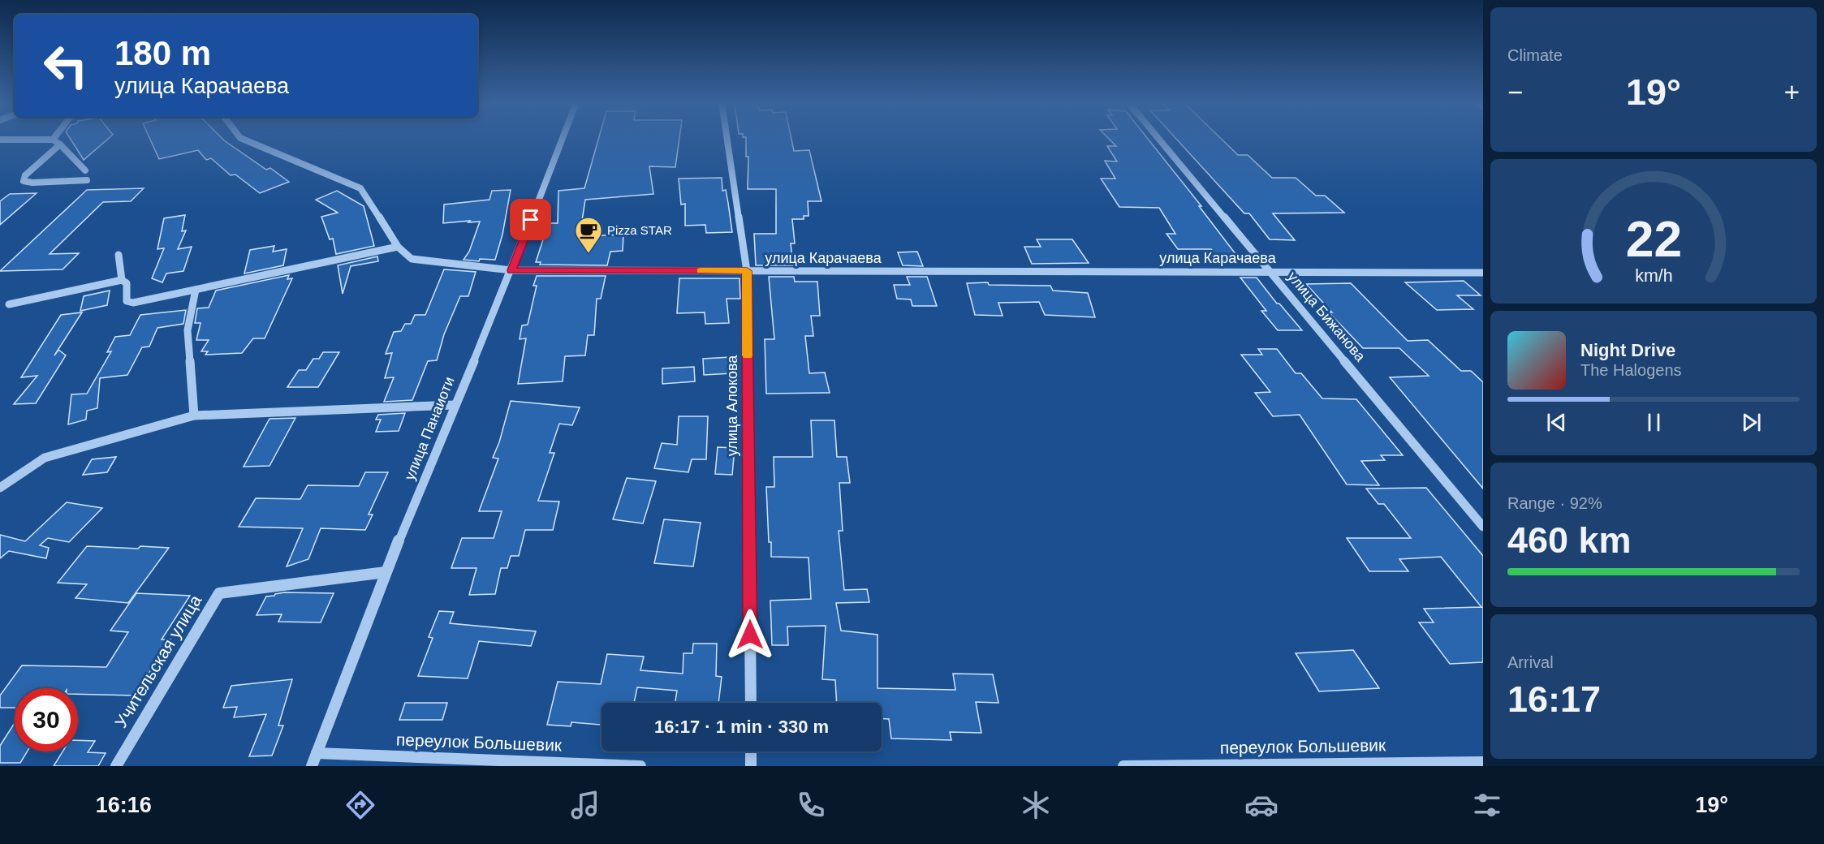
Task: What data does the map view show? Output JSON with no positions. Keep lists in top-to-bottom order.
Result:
{
  "streets": {
    "street": [
      "улица Карачаева",
      "улица Бижанова",
      "улица Алокова",
      "улица Панаиоти",
      "Учительская улица",
      "переулок Большевик"
    ]
  },
  "crossings": [
    ["улица Карачаева", "улица Бижанова"],
    ["улица Карачаева", "улица Алокова"],
    ["улица Карачаева", "улица Панаиоти"],
    ["улица Панаиоти", "Учительская улица"],
    ["улица Панаиоти", "переулок Большевик"]
  ],
  "places": {
    "cafe": ["Pizza STAR"]
  },
  "page": {
    "tile": [
      "Climate",
      ["Range · 92%", "460 km"],
      ["Arrival", "16:17"]
    ],
    "turn": ["180 m", "улица Карачаева"],
    "heat": ["−", "19°", "+"],
    "song": ["Night Drive", "The Halogens"],
    "limit": "30",
    "trip": "16:17 · 1 min · 330 m",
    "tabs": ["16:16", "19°"],
    "gauge": ["22", "km/h"]
  }
}
